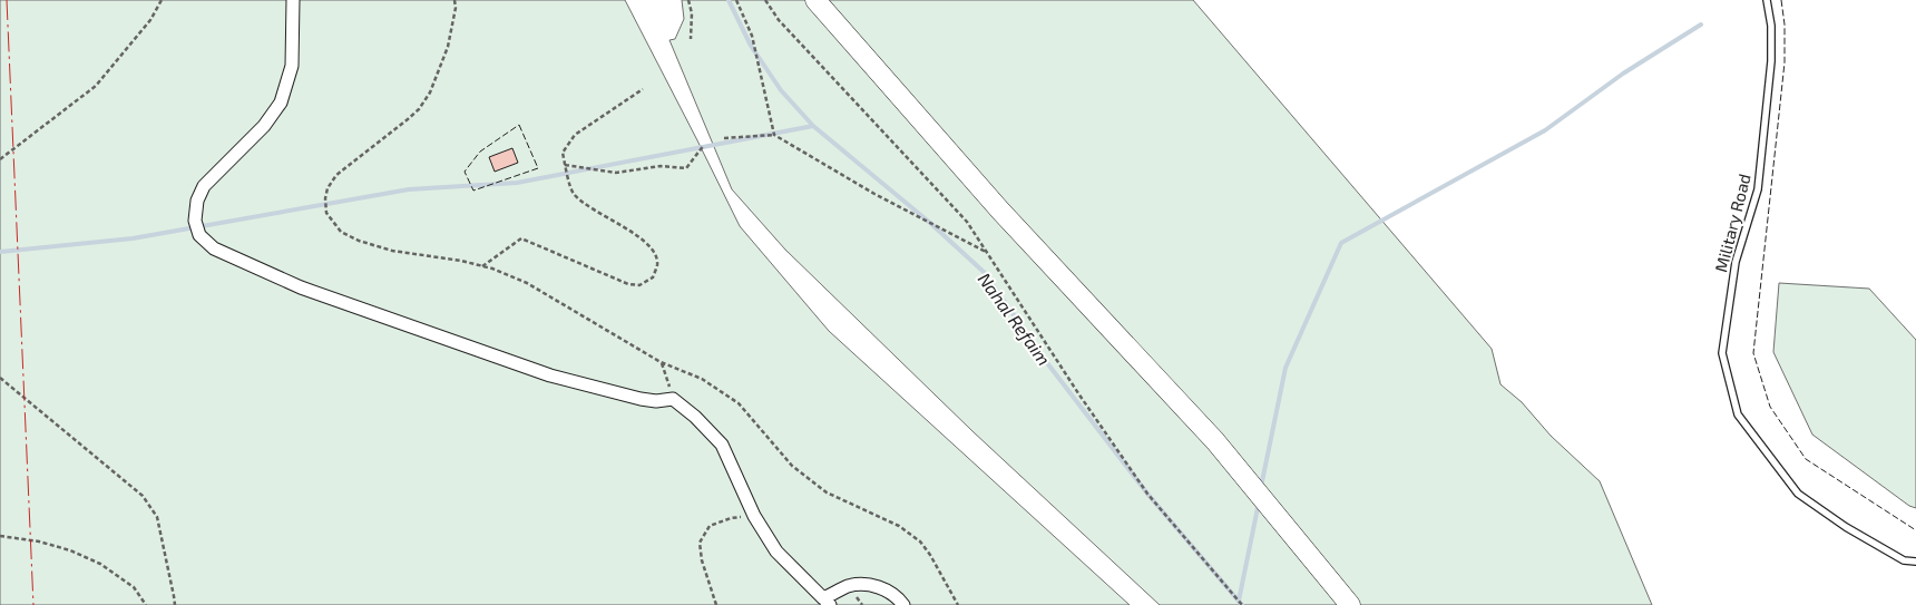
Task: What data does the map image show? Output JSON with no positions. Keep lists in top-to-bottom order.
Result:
{
  "streets": {
    "lane": ["Military Road"]
  },
  "water": ["Nahal Refaim"]
}
